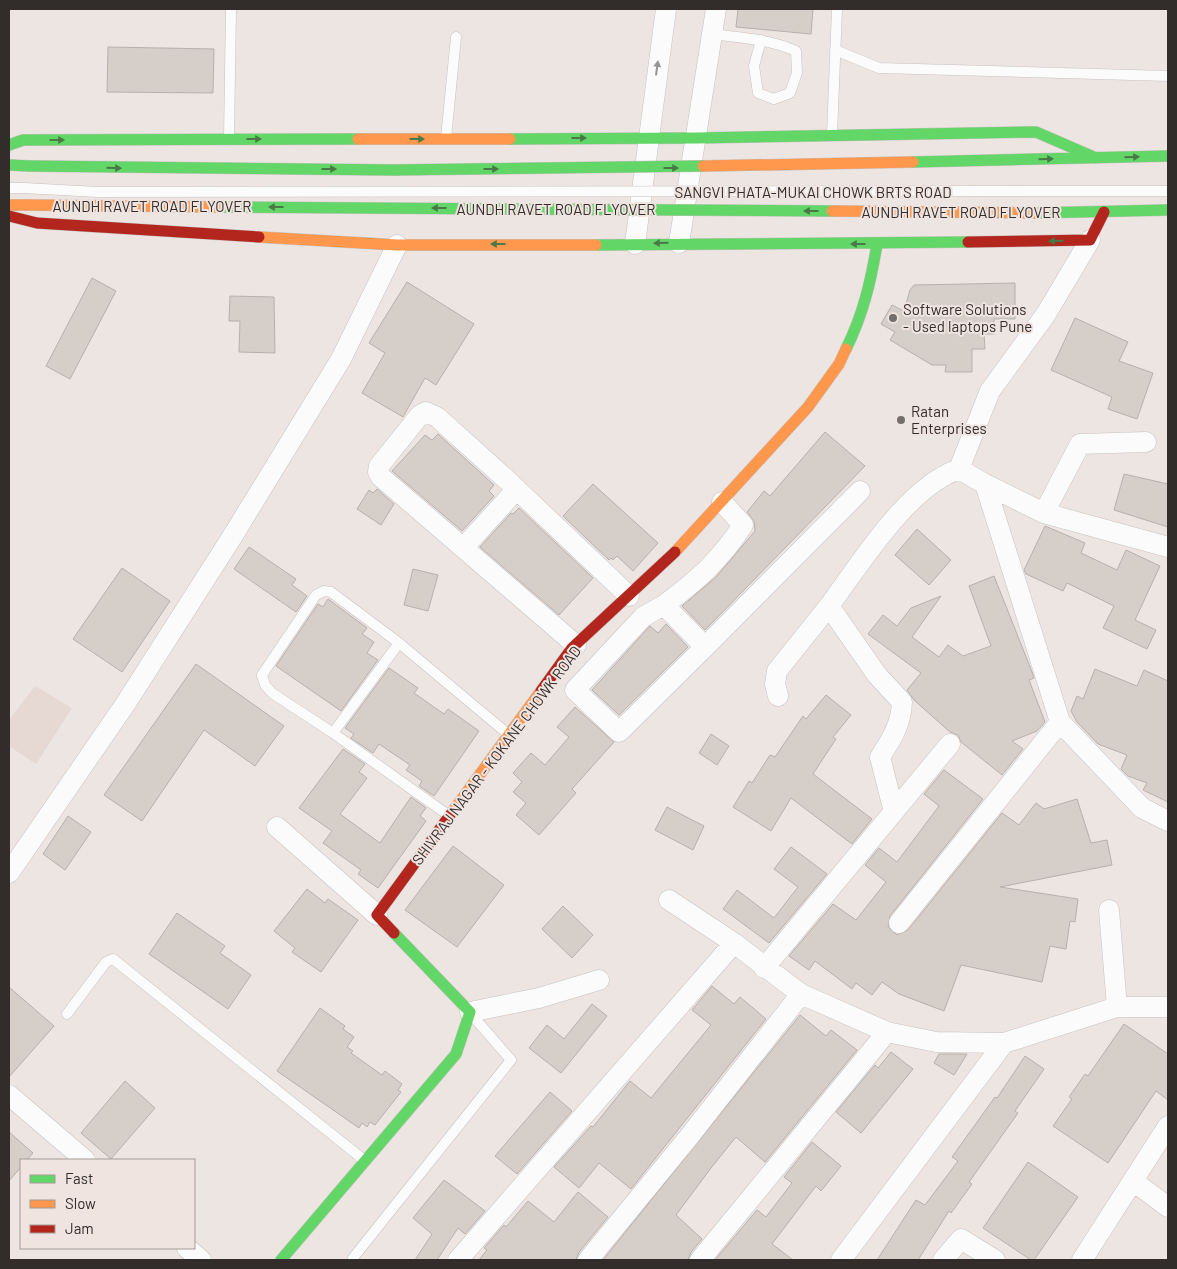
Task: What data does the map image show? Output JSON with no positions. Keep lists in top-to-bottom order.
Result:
{
  "streets": {
    "street": ["AUNDH RAVET ROAD FLYOVER", "SHIVRAJ NAGAR - KOKANE CHOWK ROAD"],
    "lane": ["SANGVI PHATA-MUKAI CHOWK BRTS ROAD"]
  },
  "places": ["Software Solutions - Used laptops Pune", "Ratan Enterprises"],
  "legend": ["Fast", "Slow", "Jam"]
}
